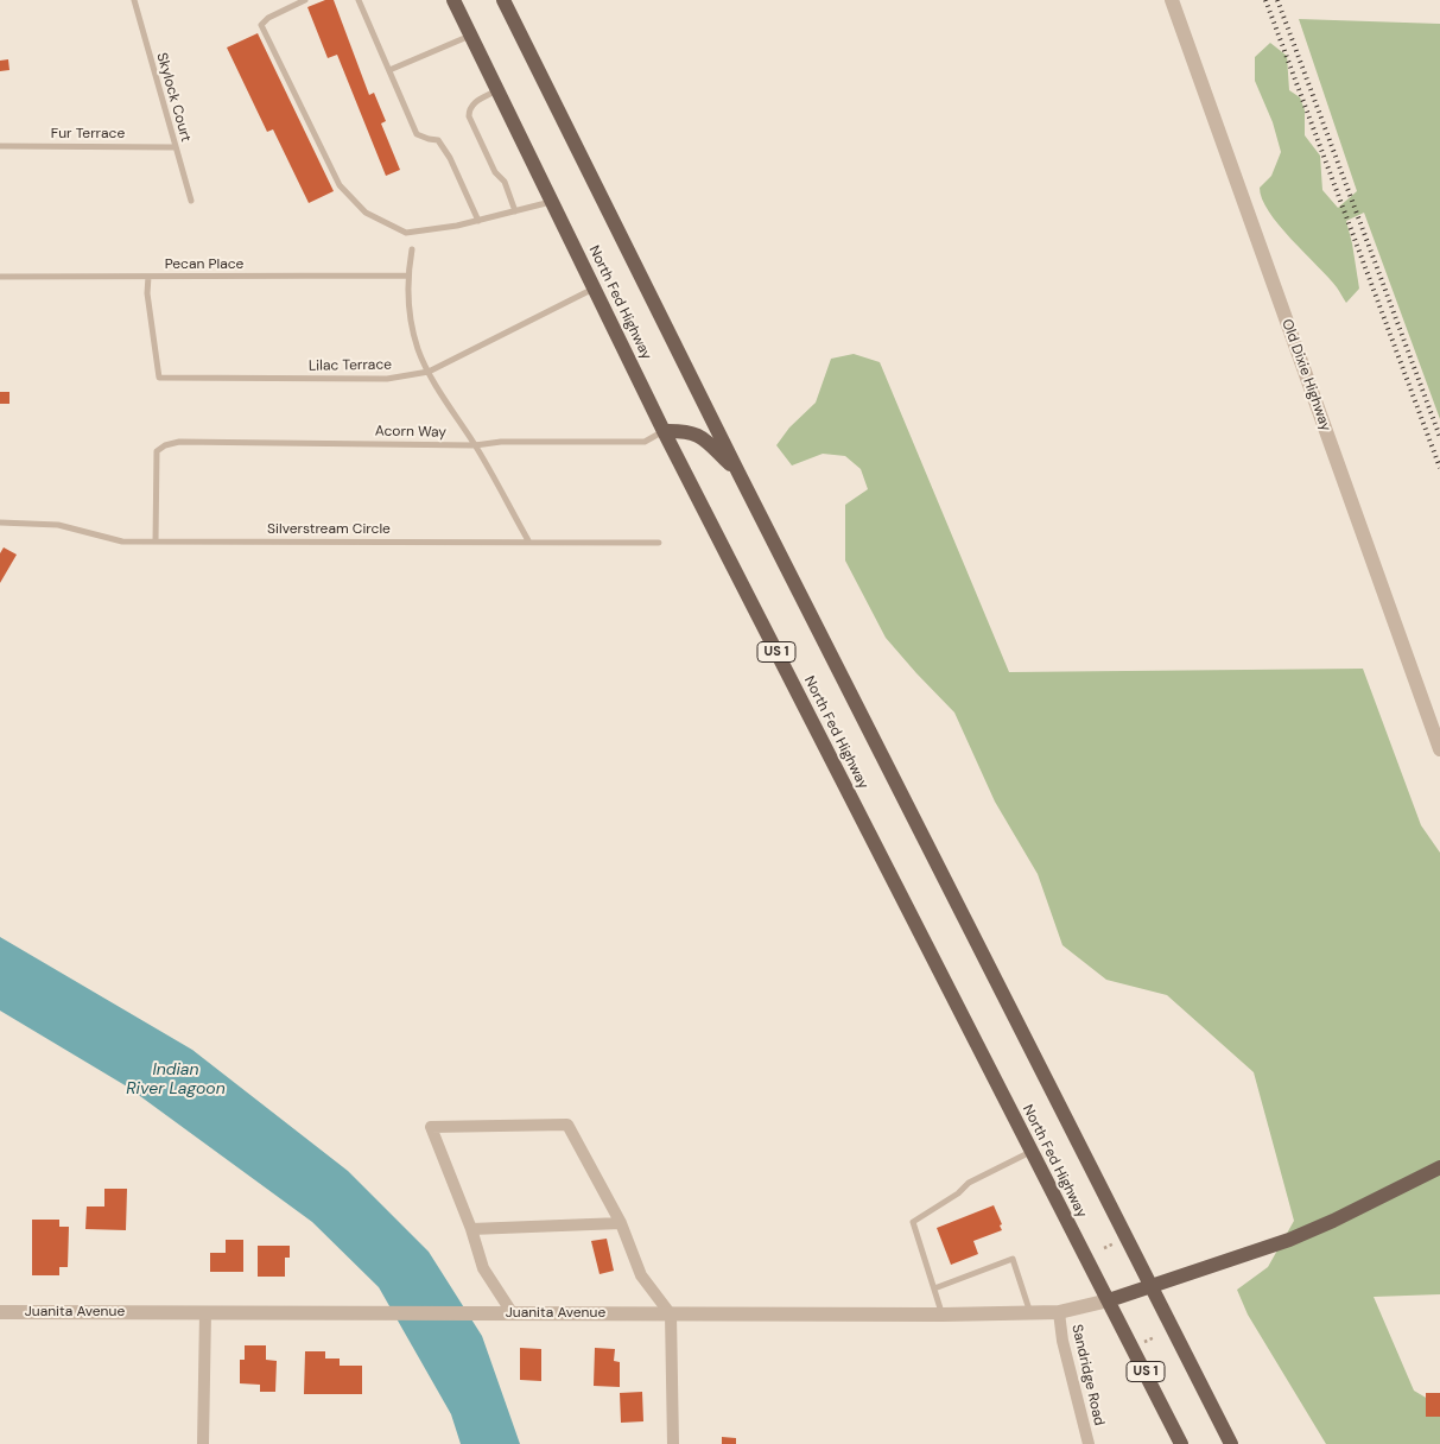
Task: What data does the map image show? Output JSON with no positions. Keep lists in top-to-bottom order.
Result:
{
  "streets": {
    "main road": ["North Fed Highway", "US 1"],
    "street": ["Old Dixie Highway", "Juanita Avenue", "Sandridge Road"],
    "lane": [
      "Skylock Court",
      "Fur Terrace",
      "Pecan Place",
      "Lilac Terrace",
      "Acorn Way",
      "Silverstream Circle"
    ]
  },
  "crossings": [
    ["Skylock Court", "Fur Terrace"],
    ["Pecan Place", "Lilac Terrace"],
    ["North Fed Highway", "Lilac Terrace"],
    ["North Fed Highway", "Acorn Way"],
    ["North Fed Highway", "Juanita Avenue"],
    ["Acorn Way", "Silverstream Circle"],
    ["Juanita Avenue", "Sandridge Road"]
  ],
  "water": ["Indian River Lagoon"]
}
